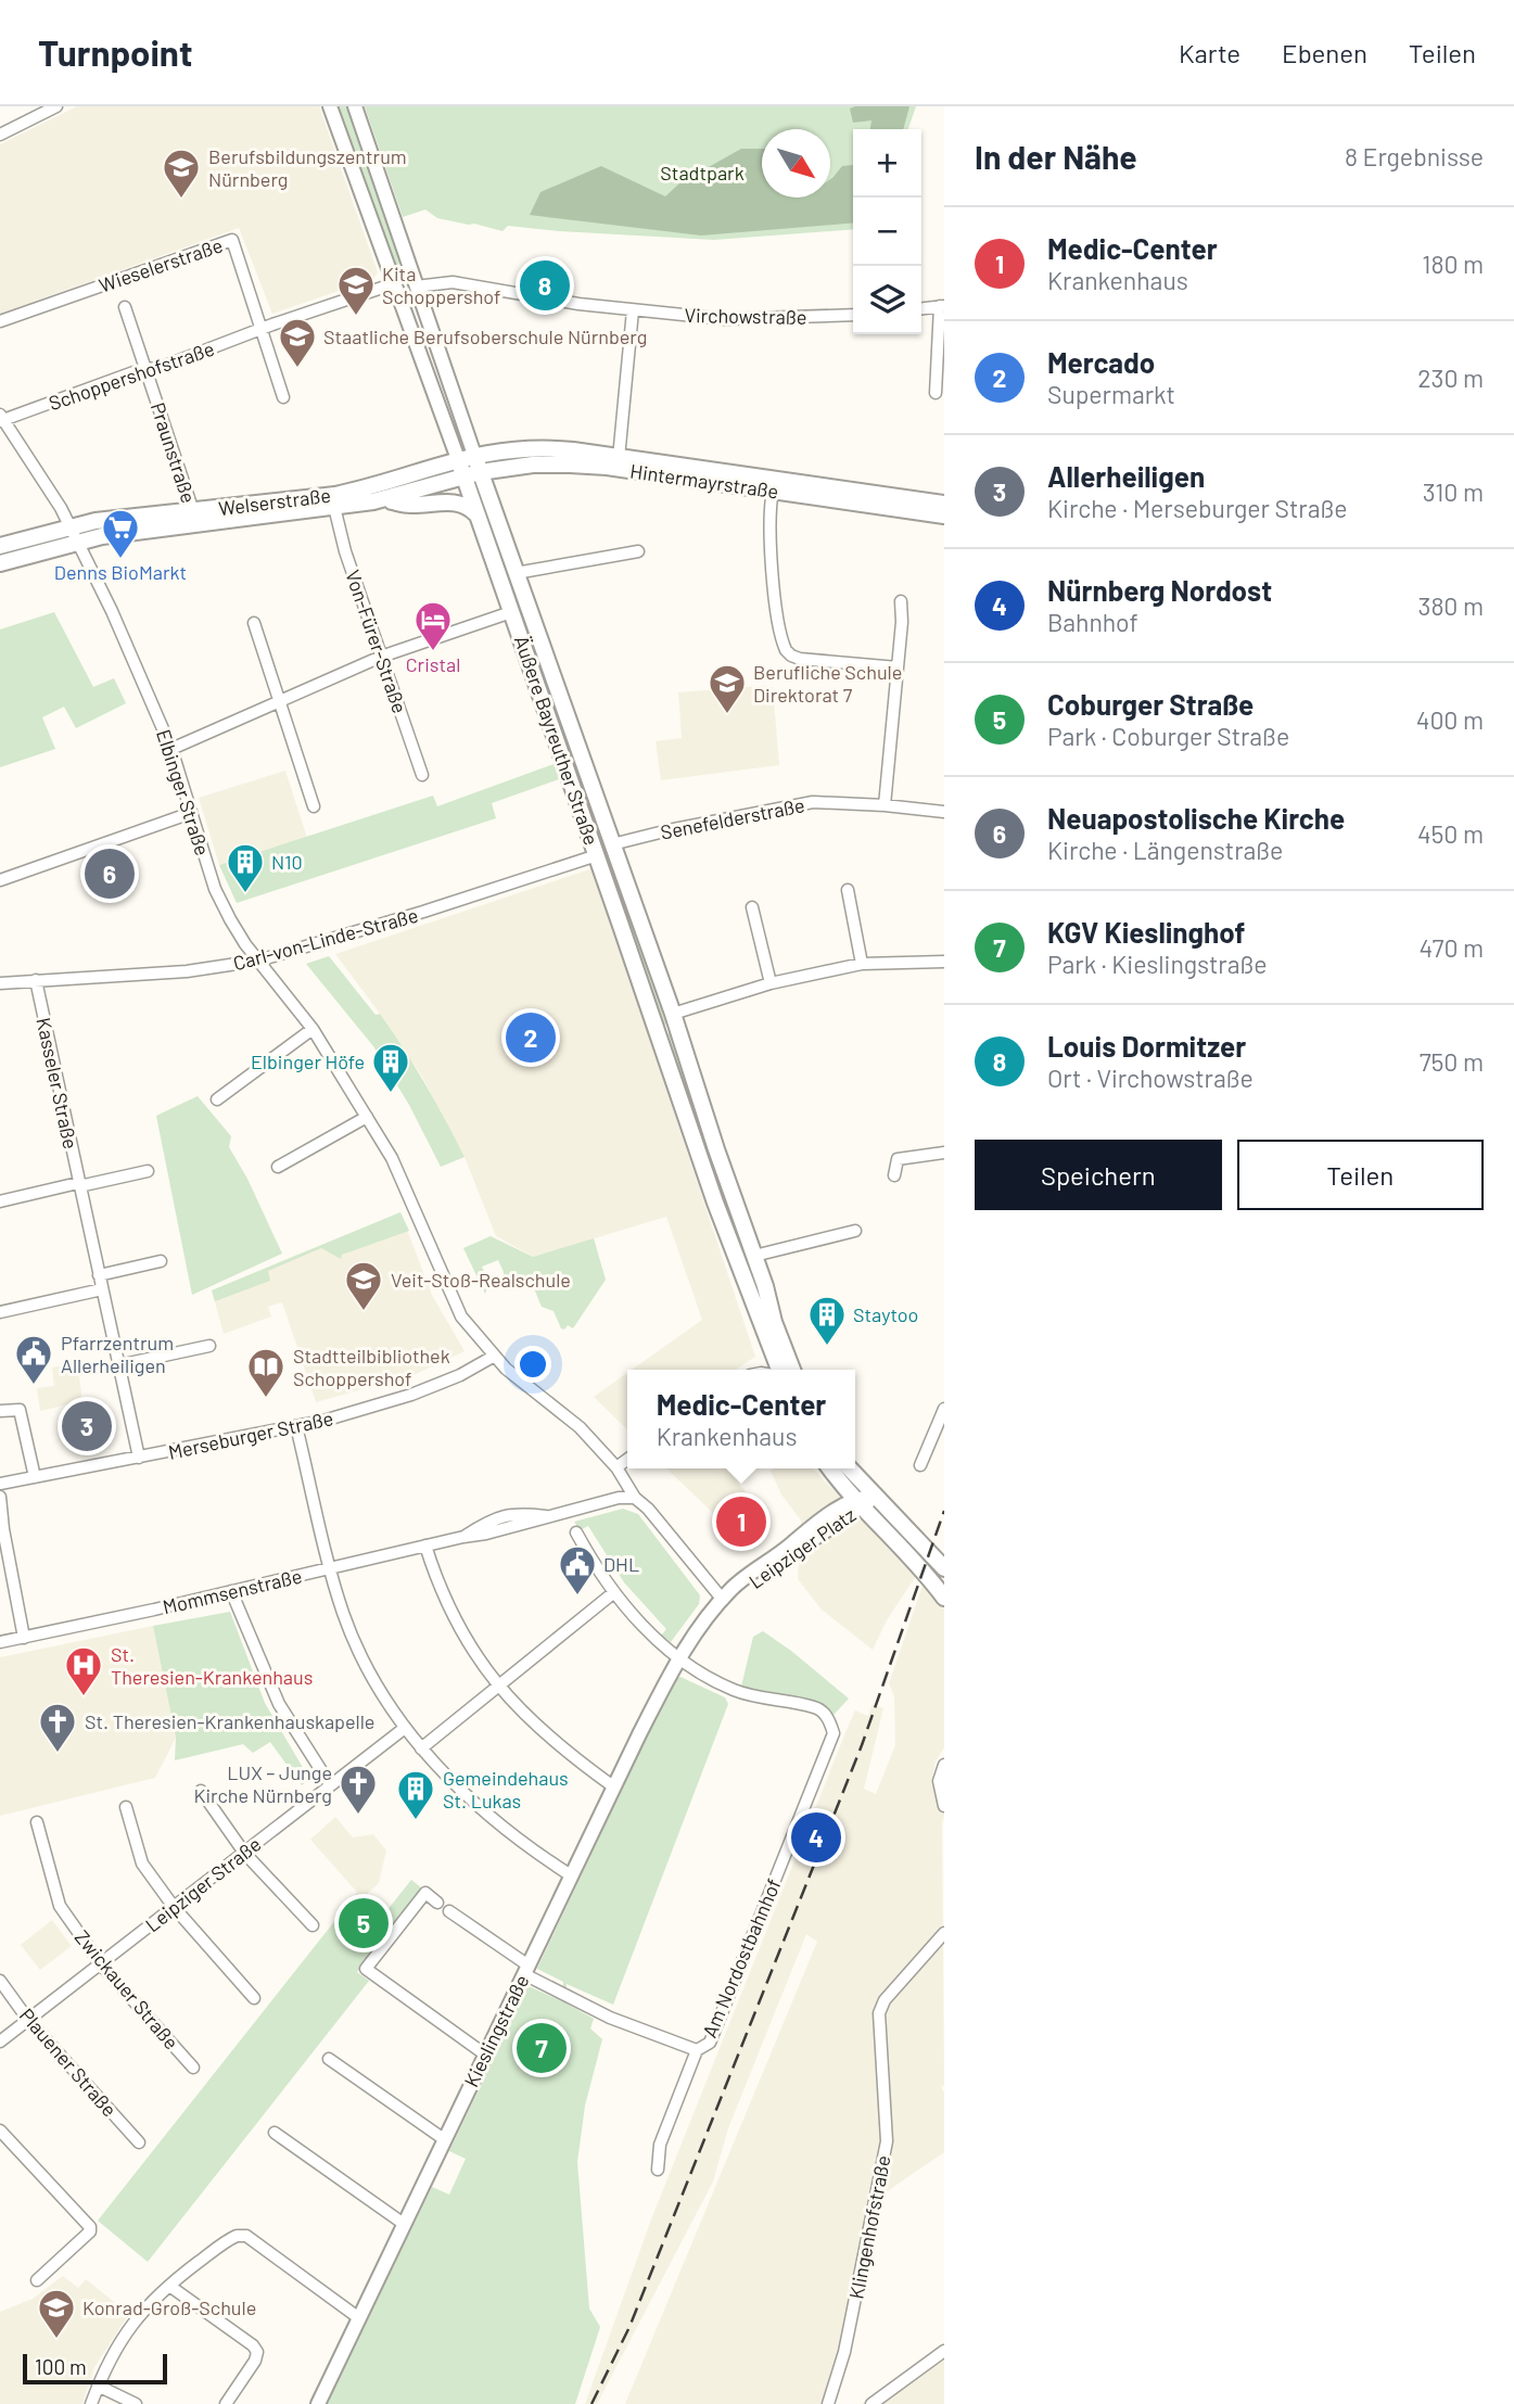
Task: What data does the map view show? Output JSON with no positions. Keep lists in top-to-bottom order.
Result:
{
  "streets": {
    "main road": ["Hintermayrstraße", "Welserstraße", "Äußere Bayreuther Straße"],
    "street": [
      "Wieselerstraße",
      "Virchowstraße",
      "Schoppershofstraße",
      "Praunstraße",
      "Von-Fürer-Straße",
      "Elbinger Straße",
      "Senefelderstraße",
      "Carl-von-Linde-Straße",
      "Kasseler Straße",
      "Merseburger Straße",
      "Leipziger Platz",
      "Mommsenstraße",
      "Leipziger Straße",
      "Am Nordostbahnhof",
      "Zwickauer Straße",
      "Kieslingstraße",
      "Plauener Straße",
      "Klingenhofstraße"
    ]
  },
  "crossings": [
    ["Wieselerstraße", "Schoppershofstraße"],
    ["Virchowstraße", "Äußere Bayreuther Straße"],
    ["Schoppershofstraße", "Praunstraße"],
    ["Schoppershofstraße", "Äußere Bayreuther Straße"],
    ["Praunstraße", "Welserstraße"],
    ["Hintermayrstraße", "Welserstraße"],
    ["Hintermayrstraße", "Äußere Bayreuther Straße"],
    ["Welserstraße", "Von-Fürer-Straße"],
    ["Welserstraße", "Äußere Bayreuther Straße"],
    ["Welserstraße", "Elbinger Straße"],
    ["Äußere Bayreuther Straße", "Senefelderstraße"],
    ["Äußere Bayreuther Straße", "Carl-von-Linde-Straße"],
    ["Elbinger Straße", "Carl-von-Linde-Straße"],
    ["Elbinger Straße", "Merseburger Straße"],
    ["Carl-von-Linde-Straße", "Kasseler Straße"],
    ["Kasseler Straße", "Merseburger Straße"],
    ["Leipziger Platz", "Am Nordostbahnhof"],
    ["Leipziger Platz", "Kieslingstraße"],
    ["Leipziger Straße", "Zwickauer Straße"],
    ["Leipziger Straße", "Plauener Straße"],
    ["Am Nordostbahnhof", "Kieslingstraße"]
  ],
  "parks": ["Stadtpark"],
  "places": {
    "school or university": [
      "Berufsbildungszentrum Nürnberg",
      "Kita Schoppershof",
      "Staatliche Berufsoberschule Nürnberg",
      "Berufliche Schule Direktorat 7",
      "Veit-Stoß-Realschule",
      "Konrad-Groß-Schule"
    ],
    "supermarket": ["Denns BioMarkt"],
    "hotel": ["Cristal"],
    "building": [
      "N10",
      "Elbinger Höfe",
      "Staytoo",
      "Gemeindehaus St. Lukas"
    ],
    "public building": ["Pfarrzentrum Allerheiligen", "DHL"],
    "library": ["Stadtteilbibliothek Schoppershof"],
    "hospital": ["St. Theresien-Krankenhaus"],
    "church": ["St. Theresien-Krankenhauskapelle", "LUX – Junge Kirche Nürnberg"]
  },
  "scale_bar": "100 m",
  "north": "bottom right",
  "page": {
    "header": "Turnpoint",
    "nav": ["Karte", "Ebenen", "Teilen"],
    "heading": ["In der Nähe", "8 Ergebnisse"],
    "map_buttons": ["+", "−"],
    "list": [
      {
        "mark": "1",
        "name": "Medic-Center",
        "note": "Krankenhaus",
        "value": "180 m"
      },
      {
        "mark": "2",
        "name": "Mercado",
        "note": "Supermarkt",
        "value": "230 m"
      },
      {
        "mark": "3",
        "name": "Allerheiligen",
        "note": "Kirche · Merseburger Straße",
        "value": "310 m"
      },
      {
        "mark": "4",
        "name": "Nürnberg Nordost",
        "note": "Bahnhof",
        "value": "380 m"
      },
      {
        "mark": "5",
        "name": "Coburger Straße",
        "note": "Park · Coburger Straße",
        "value": "400 m"
      },
      {
        "mark": "6",
        "name": "Neuapostolische Kirche",
        "note": "Kirche · Längenstraße",
        "value": "450 m"
      },
      {
        "mark": "7",
        "name": "KGV Kieslinghof",
        "note": "Park · Kieslingstraße",
        "value": "470 m"
      },
      {
        "mark": "8",
        "name": "Louis Dormitzer",
        "note": "Ort · Virchowstraße",
        "value": "750 m"
      }
    ],
    "pins": [
      "8",
      "6",
      "2",
      "3",
      "1",
      "4",
      "5",
      "7"
    ],
    "buttons": ["Speichern", "Teilen"],
    "popup": ["Medic-Center", "Krankenhaus"],
    "scale": "100 m"
  }
}
